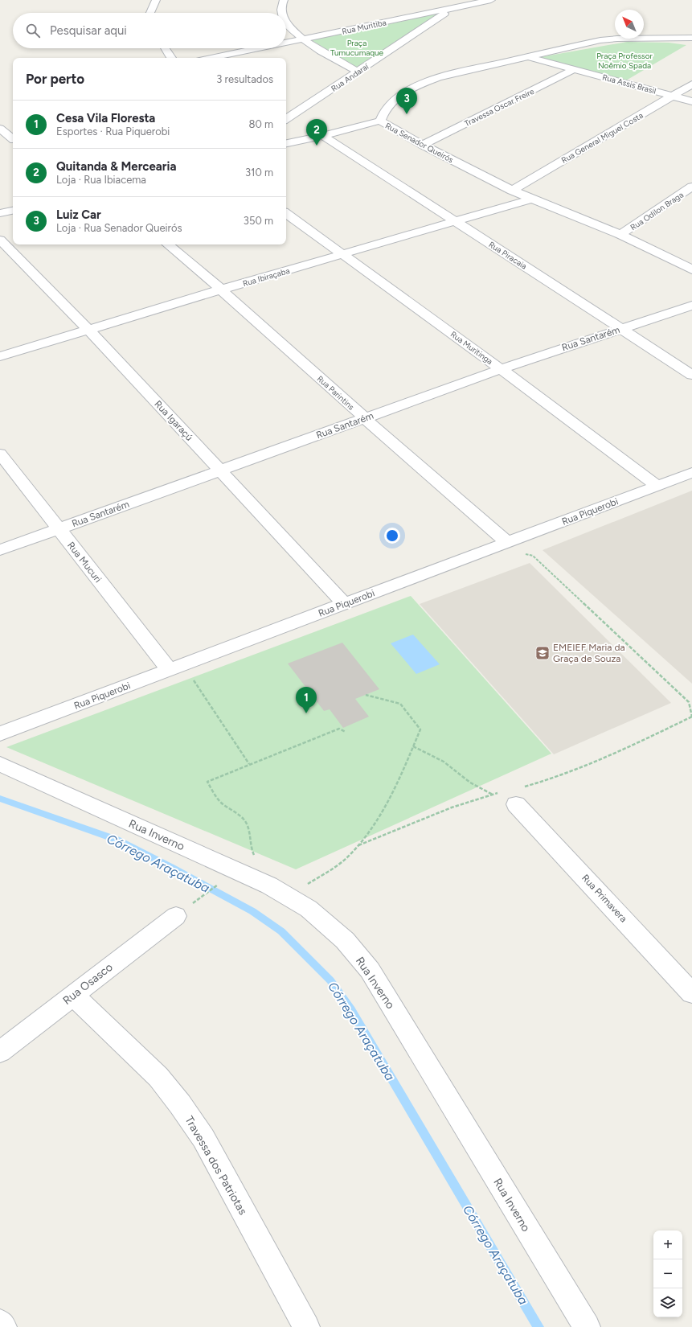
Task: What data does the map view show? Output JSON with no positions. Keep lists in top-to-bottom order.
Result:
{
  "streets": {
    "street": [
      "Rua Muritiba",
      "Rua Andaraí",
      "Rua Assis Brasil",
      "Travessa Oscar Freire",
      "Rua General Miguel Costa",
      "Rua Senador Queirós",
      "Rua Odilon Braga",
      "Rua Piracaia",
      "Rua Ibiraçaba",
      "Rua Santarém",
      "Rua Muritinga",
      "Rua Parintins",
      "Rua Igaraçú",
      "Rua Piquerobi",
      "Rua Mucuri",
      "Rua Inverno",
      "Rua Primavera",
      "Rua Osasco",
      "Travessa dos Patriotas"
    ]
  },
  "crossings": [
    ["Rua Muritiba", "Rua Andaraí"],
    ["Rua Assis Brasil", "Travessa Oscar Freire"],
    ["Rua Assis Brasil", "Rua General Miguel Costa"],
    ["Rua Assis Brasil", "Rua Senador Queirós"],
    ["Travessa Oscar Freire", "Rua Senador Queirós"],
    ["Rua General Miguel Costa", "Rua Senador Queirós"],
    ["Rua Senador Queirós", "Rua Odilon Braga"],
    ["Rua Senador Queirós", "Rua Ibiraçaba"],
    ["Rua Piracaia", "Rua Ibiraçaba"],
    ["Rua Piracaia", "Rua Santarém"],
    ["Rua Ibiraçaba", "Rua Muritinga"],
    ["Rua Ibiraçaba", "Rua Parintins"],
    ["Rua Ibiraçaba", "Rua Igaraçú"],
    ["Rua Santarém", "Rua Muritinga"],
    ["Rua Santarém", "Rua Parintins"],
    ["Rua Santarém", "Rua Igaraçú"],
    ["Rua Santarém", "Rua Mucuri"],
    ["Rua Muritinga", "Rua Piquerobi"],
    ["Rua Parintins", "Rua Piquerobi"],
    ["Rua Igaraçú", "Rua Piquerobi"],
    ["Rua Piquerobi", "Rua Mucuri"],
    ["Rua Osasco", "Travessa dos Patriotas"]
  ],
  "water": ["Córrego Araçatuba"],
  "parks": ["Praça Tumucumaque", "Praça Professor Noêmio Spada"],
  "places": {
    "school or university": ["EMEIEF Maria da Graça de Souza"]
  },
  "north": "top left",
  "page": {
    "search": "Pesquisar aqui",
    "heading": ["Por perto", "3 resultados"],
    "pins": ["3", "2", "1"],
    "list": [
      {
        "mark": "1",
        "name": "Cesa Vila Floresta",
        "note": "Esportes · Rua Piquerobi",
        "value": "80 m"
      },
      {
        "mark": "2",
        "name": "Quitanda & Mercearia",
        "note": "Loja · Rua Ibiacema",
        "value": "310 m"
      },
      {
        "mark": "3",
        "name": "Luiz Car",
        "note": "Loja · Rua Senador Queirós",
        "value": "350 m"
      }
    ],
    "map_buttons": ["+", "−"]
  }
}
